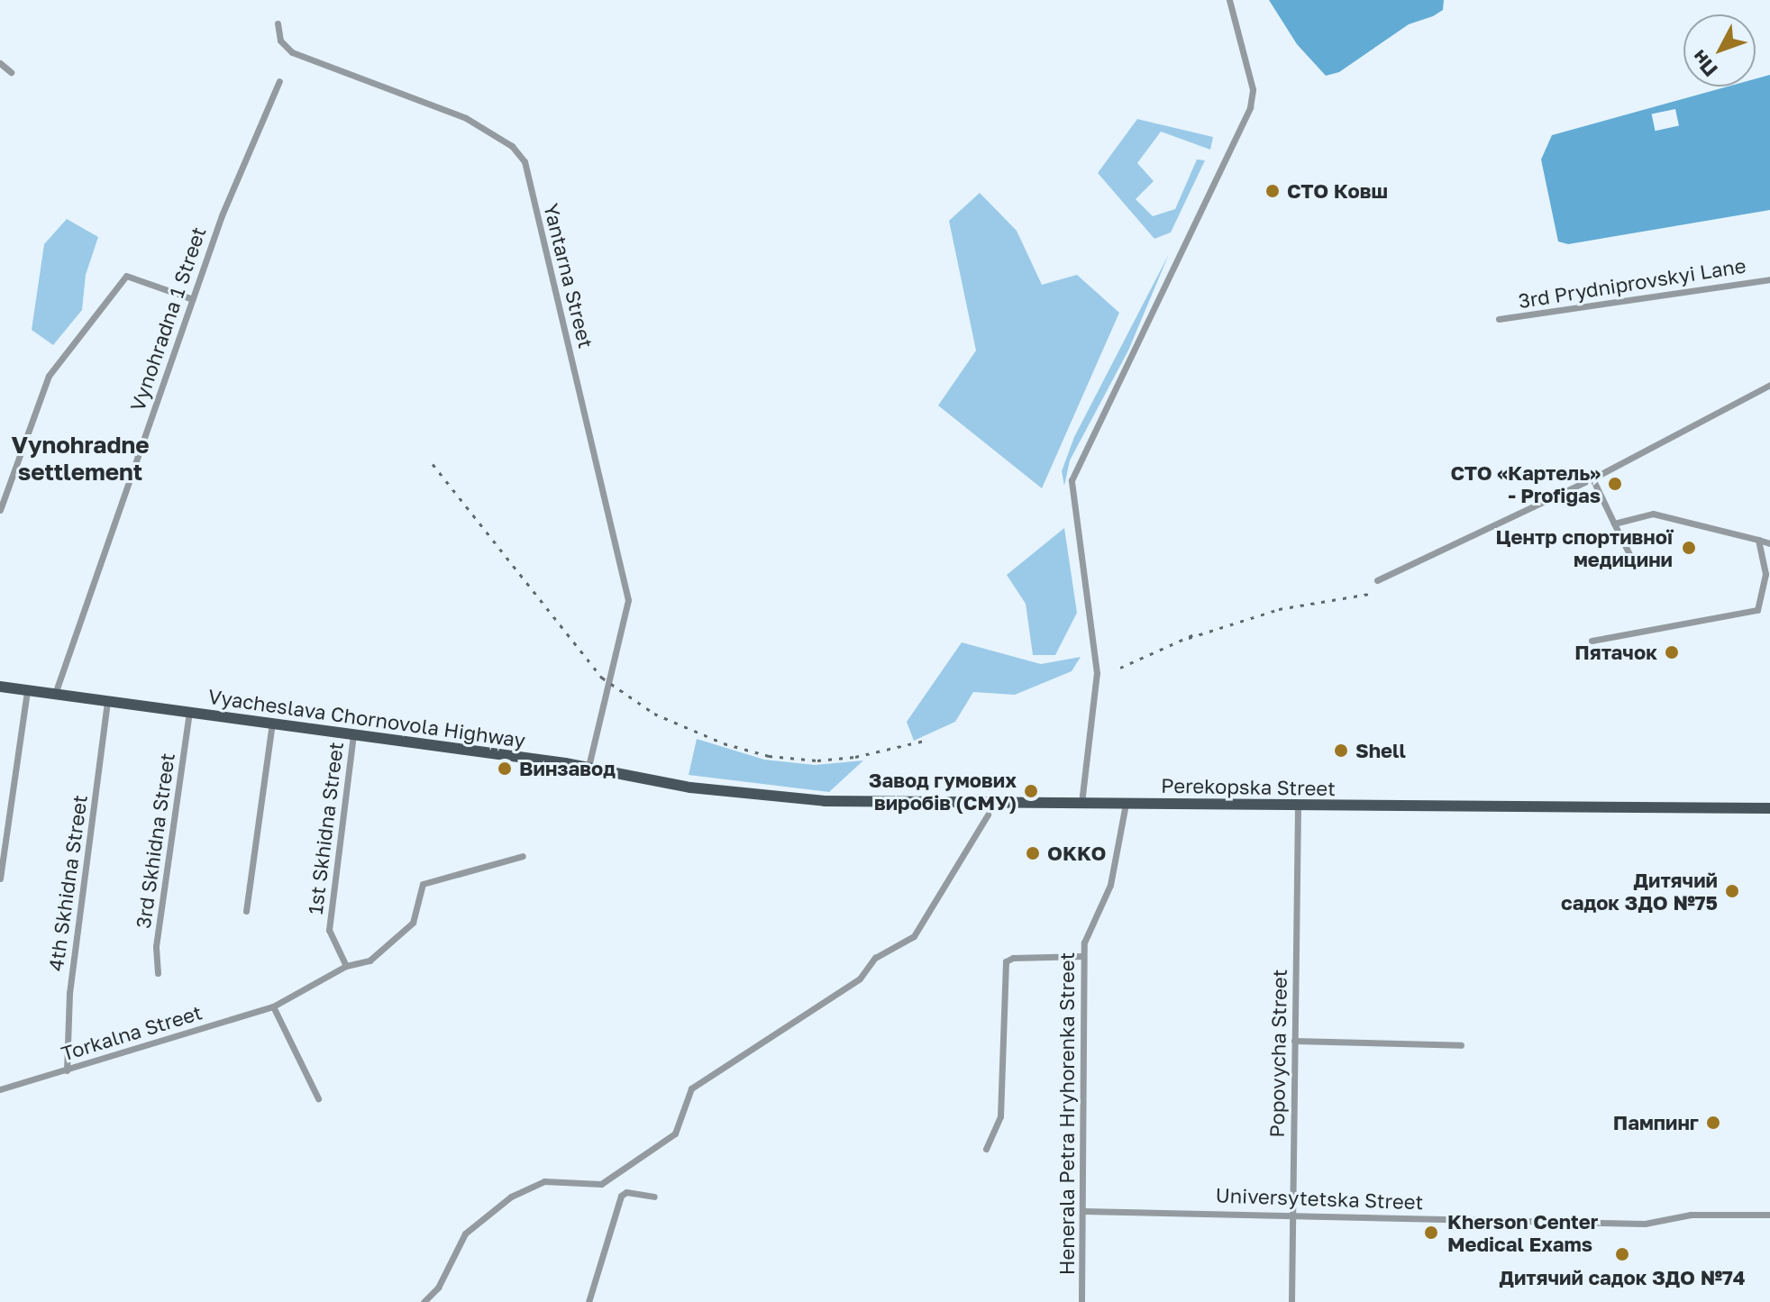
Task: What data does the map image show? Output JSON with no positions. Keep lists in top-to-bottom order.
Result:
{
  "streets": {
    "main road": ["Vyacheslava Chornovola Highway", "Perekopska Street"],
    "street": [
      "Yantarna Street",
      "3rd Prydniprovskyi Lane",
      "Vynohradna 1 Street",
      "1st Skhidna Street",
      "3rd Skhidna Street",
      "4th Skhidna Street",
      "Torkalna Street",
      "Popovycha Street",
      "Henerala Petra Hryhorenka Street",
      "Universytetska Street"
    ]
  },
  "crossings": [
    ["Yantarna Street", "Vyacheslava Chornovola Highway"],
    ["Vynohradna 1 Street", "Vyacheslava Chornovola Highway"],
    ["Vyacheslava Chornovola Highway", "Perekopska Street"],
    ["Vyacheslava Chornovola Highway", "1st Skhidna Street"],
    ["Vyacheslava Chornovola Highway", "3rd Skhidna Street"],
    ["Vyacheslava Chornovola Highway", "4th Skhidna Street"],
    ["Perekopska Street", "Popovycha Street"],
    ["Perekopska Street", "Henerala Petra Hryhorenka Street"],
    ["1st Skhidna Street", "Torkalna Street"],
    ["4th Skhidna Street", "Torkalna Street"],
    ["Popovycha Street", "Universytetska Street"],
    ["Henerala Petra Hryhorenka Street", "Universytetska Street"]
  ],
  "districts": ["Vynohradne settlement"],
  "places": [
    "СТО Ковш",
    "СТО «Картель» - Profigas",
    "Центр спортивної медицини",
    "Пятачок",
    "Shell",
    "Винзавод",
    "Завод гумових виробів (СМУ)",
    "OKKO",
    "Дитячий садок ЗДО №75",
    "Пампинг",
    "Kherson Center Medical Exams",
    "Дитячий садок ЗДО №74"
  ],
  "north": "bottom left"
}
